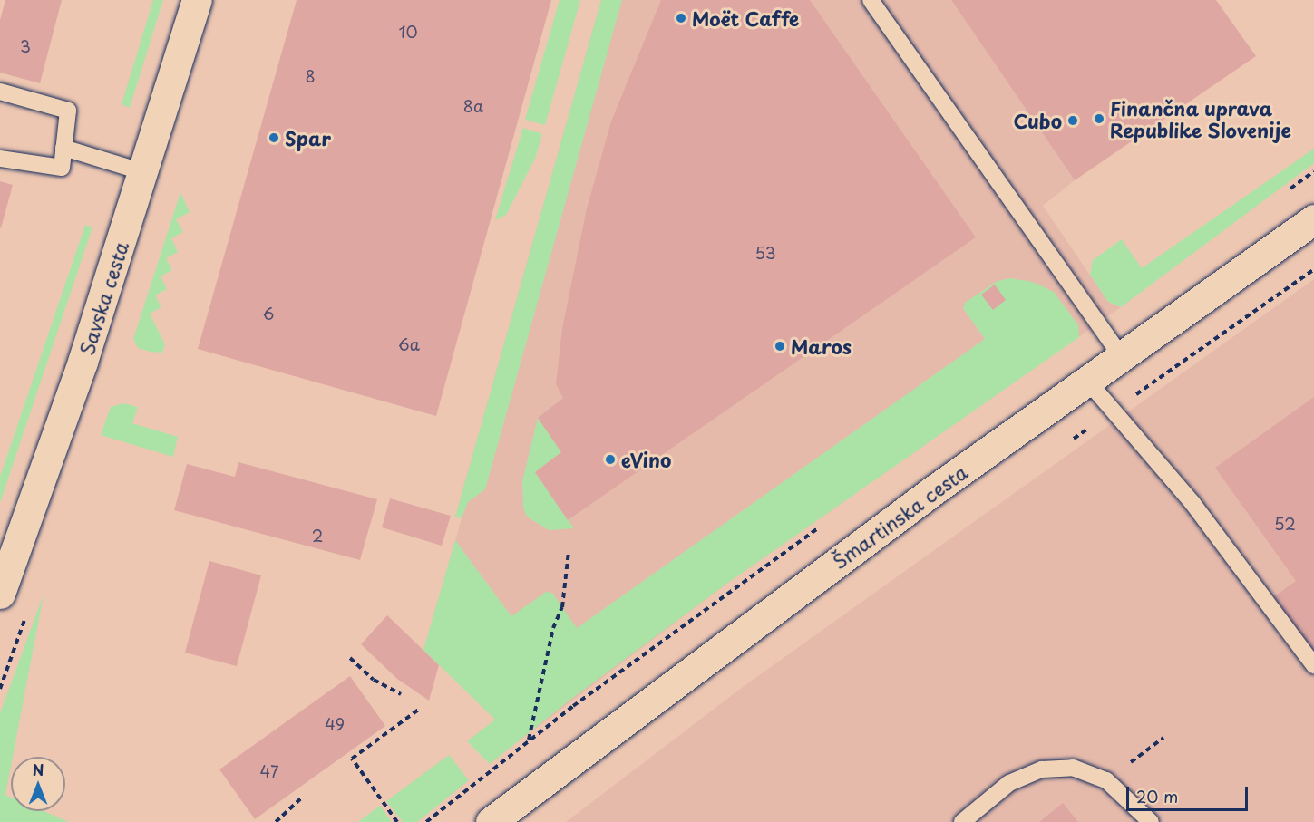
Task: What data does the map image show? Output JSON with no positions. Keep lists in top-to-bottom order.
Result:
{
  "streets": {
    "main road": ["Savska cesta", "Šmartinska cesta"]
  },
  "places": [
    "Moët Caffe",
    "Finančna uprava Republike Slovenije",
    "Cubo",
    "Spar",
    "Maros",
    "eVino"
  ],
  "house_numbers": [
    "10",
    "3",
    "8",
    "8a",
    "53",
    "6",
    "6a",
    "52",
    "2",
    "49",
    "47"
  ],
  "scale_bar": "20 m",
  "north": "top"
}
